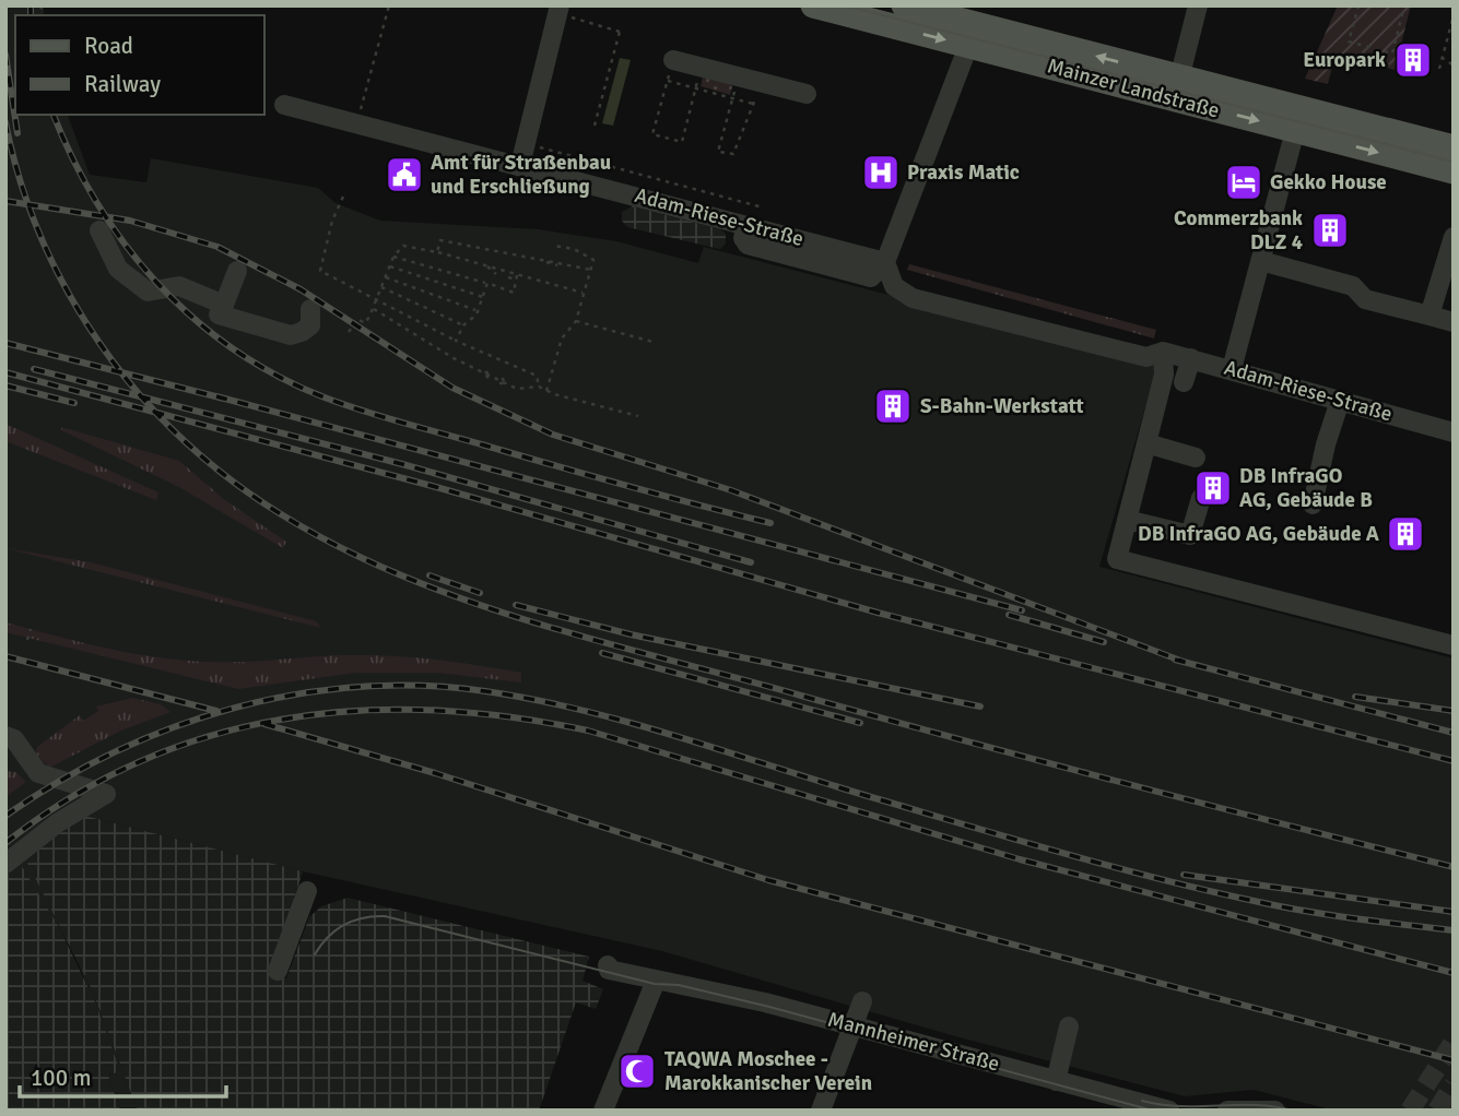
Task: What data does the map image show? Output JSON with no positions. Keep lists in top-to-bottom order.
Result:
{
  "streets": {
    "main road": ["Mainzer Landstraße"],
    "street": ["Adam-Riese-Straße", "Mannheimer Straße"]
  },
  "places": {
    "building": [
      "Europark",
      "Commerzbank DLZ 4",
      "S-Bahn-Werkstatt",
      "DB InfraGO AG, Gebäude B",
      "DB InfraGO AG, Gebäude A"
    ],
    "hospital": ["Praxis Matic"],
    "public building": ["Amt für Straßenbau und Erschließung"],
    "hotel": ["Gekko House"],
    "mosque": ["TAQWA Moschee - Marokkanischer Verein"]
  },
  "legend": ["Road", "Railway"],
  "scale_bar": "100 m"
}
